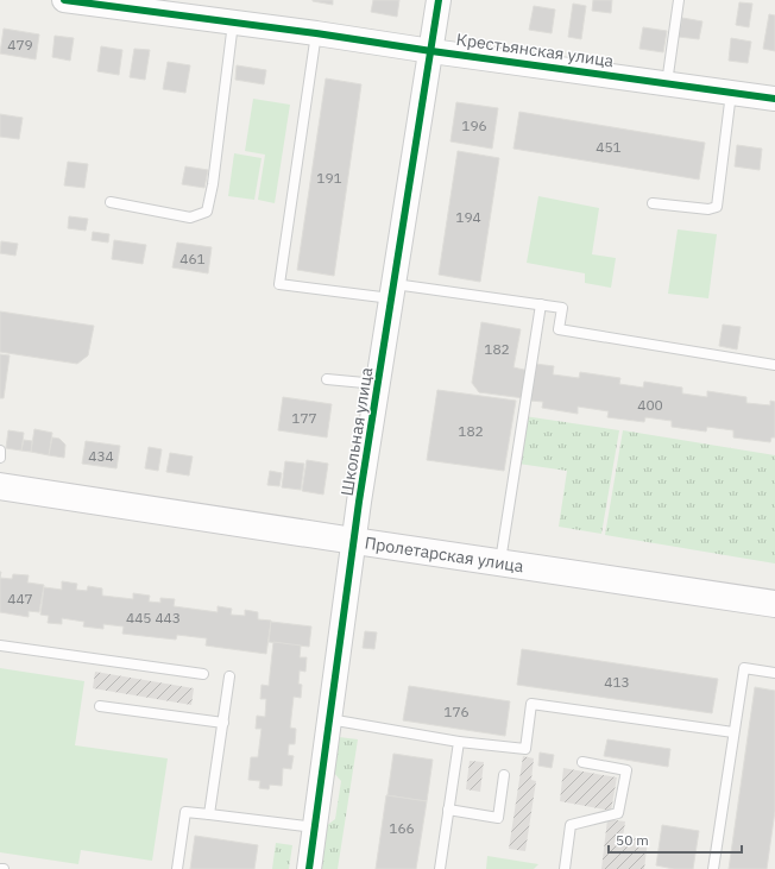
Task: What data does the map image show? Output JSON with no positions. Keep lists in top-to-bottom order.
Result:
{
  "streets": {
    "main road": ["Пролетарская улица"],
    "street": ["Крестьянская улица", "Школьная улица"]
  },
  "crossings": [
    ["Крестьянская улица", "Школьная улица"],
    ["Школьная улица", "Пролетарская улица"]
  ],
  "house_numbers": [
    "479",
    "196",
    "451",
    "191",
    "194",
    "461",
    "182",
    "400",
    "177",
    "182",
    "434",
    "447",
    "445 443",
    "413",
    "176",
    "166"
  ],
  "scale_bar": "50 m"
}
